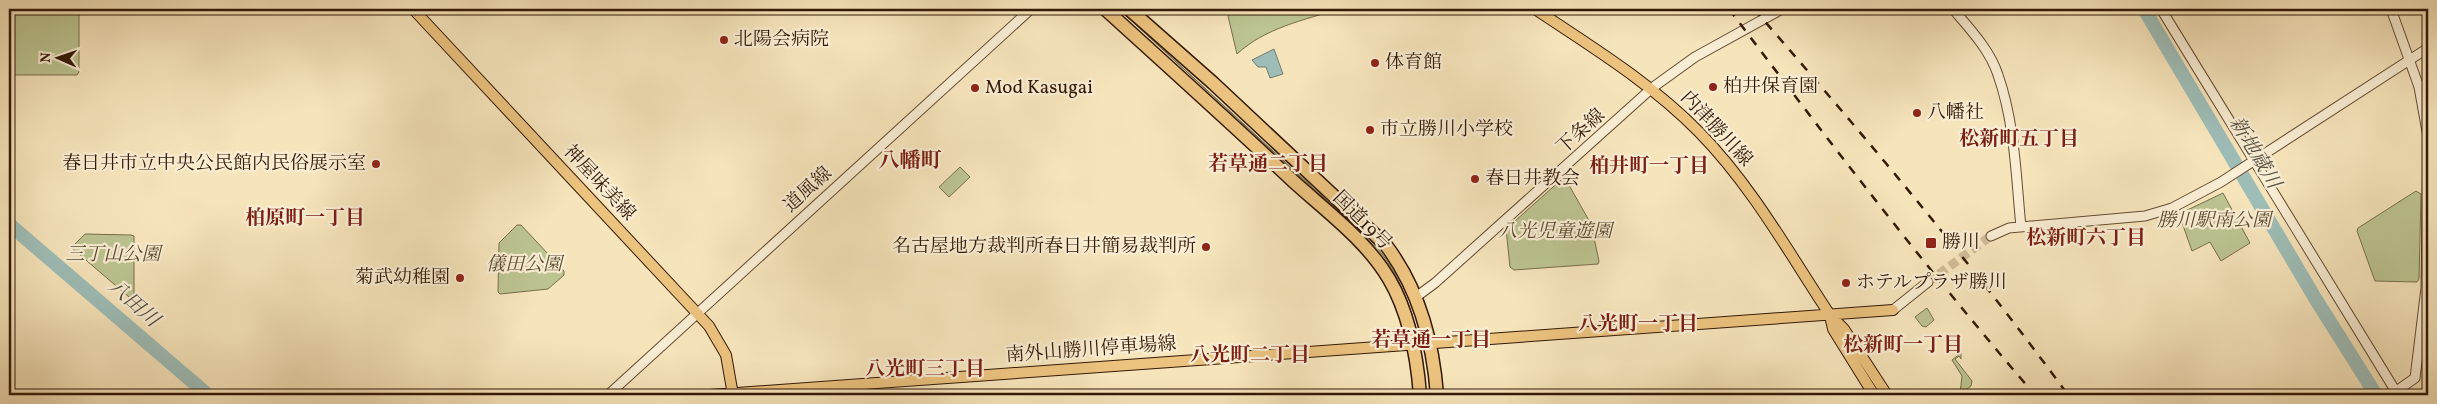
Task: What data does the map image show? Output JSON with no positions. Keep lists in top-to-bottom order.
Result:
{
  "streets": {
    "highway": ["国道19号"],
    "main road": ["内津勝川線", "神屋味美線", "南外山勝川停車場線"],
    "street": ["下条線", "道風線"]
  },
  "crossings": [
    ["内津勝川線", "下条線"],
    ["内津勝川線", "南外山勝川停車場線"],
    ["下条線", "国道19号"],
    ["神屋味美線", "道風線"],
    ["神屋味美線", "南外山勝川停車場線"],
    ["国道19号", "南外山勝川停車場線"]
  ],
  "districts": [
    "松新町五丁目",
    "八幡町",
    "若草通二丁目",
    "柏井町一丁目",
    "柏原町一丁目",
    "松新町六丁目",
    "八光町一丁目",
    "若草通一丁目",
    "松新町一丁目",
    "八光町二丁目",
    "八光町三丁目"
  ],
  "water": ["新地蔵川", "八田川"],
  "parks": [
    "勝川駅南公園",
    "八光児童遊園",
    "三丁山公園",
    "儀田公園"
  ],
  "places": {
    "other": [
      "北陽会病院",
      "体育館",
      "柏井保育園",
      "Mod Kasugai",
      "八幡社",
      "市立勝川小学校",
      "春日井市立中央公民館内民俗展示室",
      "春日井教会",
      "名古屋地方裁判所春日井簡易裁判所",
      "菊武幼稚園",
      "ホテルプラザ勝川"
    ],
    "transit": ["勝川"]
  },
  "north": "left"
}
